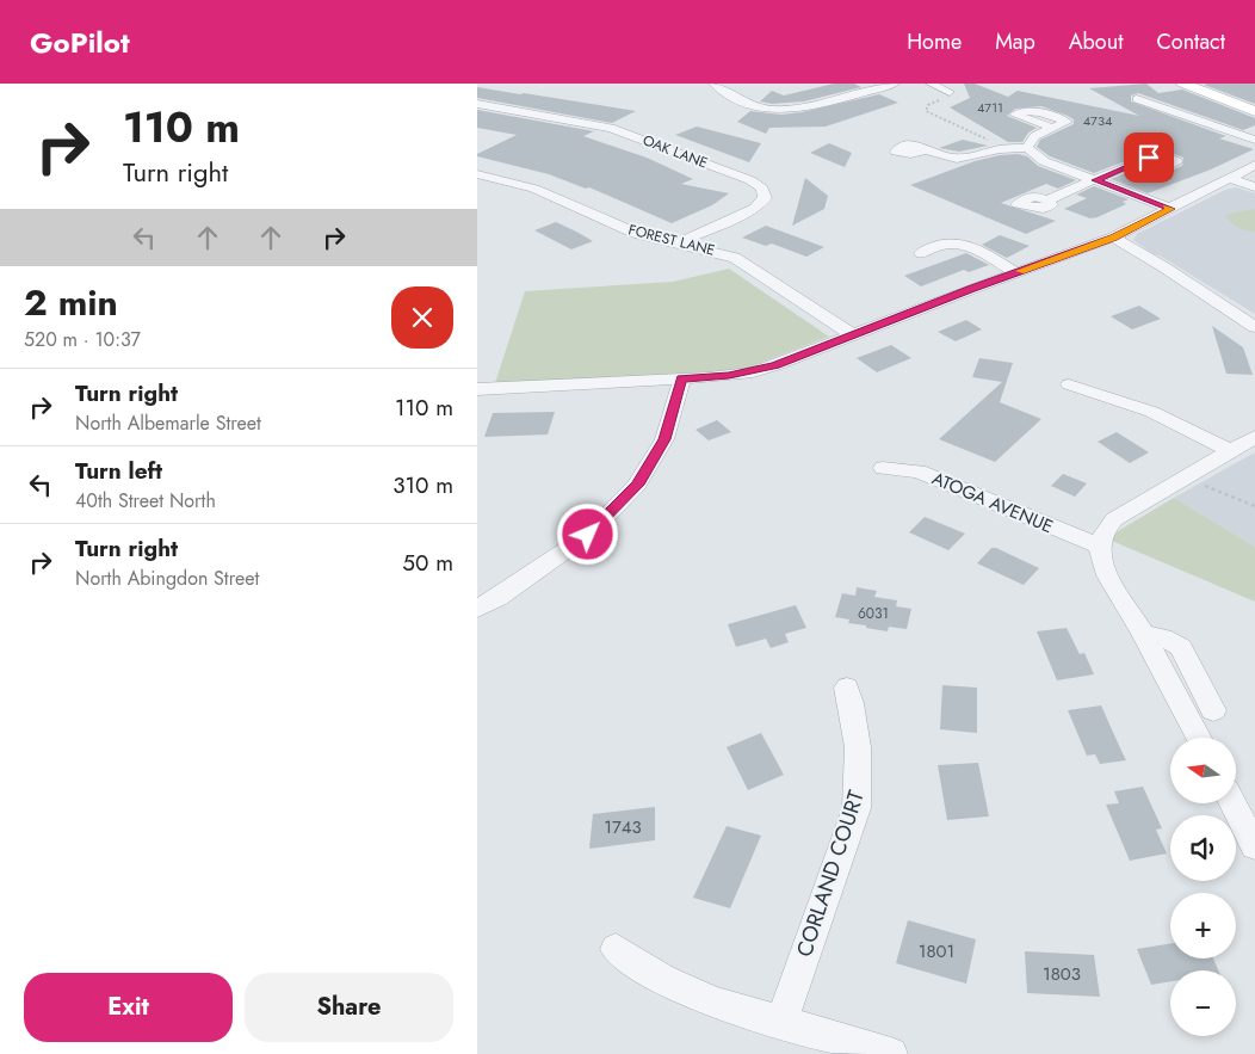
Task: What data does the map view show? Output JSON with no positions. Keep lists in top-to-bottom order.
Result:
{
  "streets": {
    "street": [
      "OAK LANE",
      "FOREST LANE",
      "ATOGA AVENUE",
      "CORLAND COURT"
    ]
  },
  "crossings": [
    ["OAK LANE", "FOREST LANE"]
  ],
  "house_numbers": [
    "4711",
    "4734",
    "6031",
    "1743",
    "1801",
    "1803"
  ],
  "north": "left",
  "page": {
    "header": "GoPilot",
    "nav": [
      "Home",
      "Map",
      "About",
      "Contact"
    ],
    "turn": ["110 m", "Turn right"],
    "heading": ["2 min", "520 m · 10:37"],
    "list": [
      {
        "name": "Turn right",
        "note": "North Albemarle Street",
        "value": "110 m"
      },
      {
        "name": "Turn left",
        "note": "40th Street North",
        "value": "310 m"
      },
      {
        "name": "Turn right",
        "note": "North Abingdon Street",
        "value": "50 m"
      }
    ],
    "map_buttons": ["+", "−"],
    "buttons": ["Exit", "Share"]
  }
}
